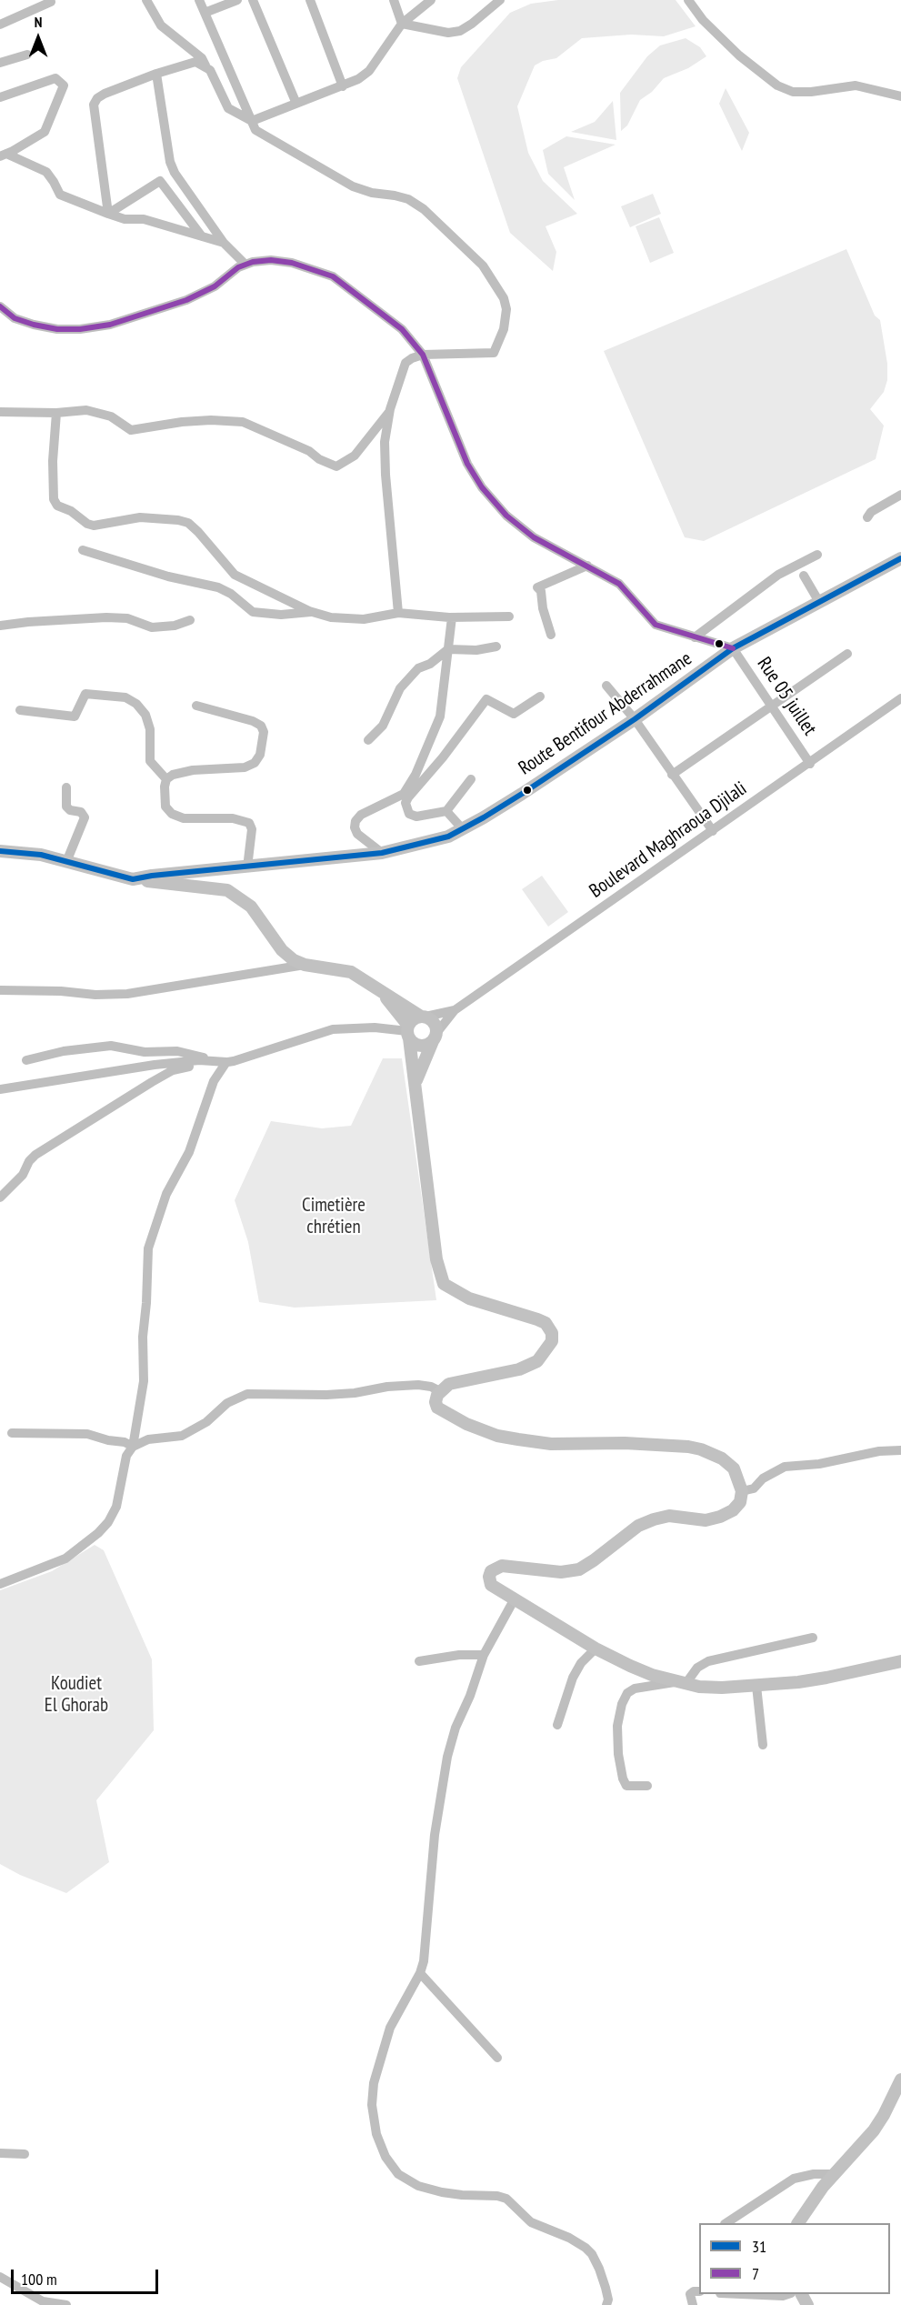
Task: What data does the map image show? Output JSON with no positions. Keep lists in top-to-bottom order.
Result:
{
  "streets": {
    "main road": ["Route Bentifour Abderrahmane"],
    "street": ["Rue 05 juillet", "Boulevard Maghraoua Djilali"]
  },
  "crossings": [
    ["Rue 05 juillet", "Route Bentifour Abderrahmane"],
    ["Rue 05 juillet", "Boulevard Maghraoua Djilali"]
  ],
  "parks": ["Cimetière chrétien", "Koudiet El Ghorab"],
  "lines": ["transit line 7", "transit line 31"],
  "legend": ["31", "7"],
  "scale_bar": "100 m",
  "north": "top"
}
